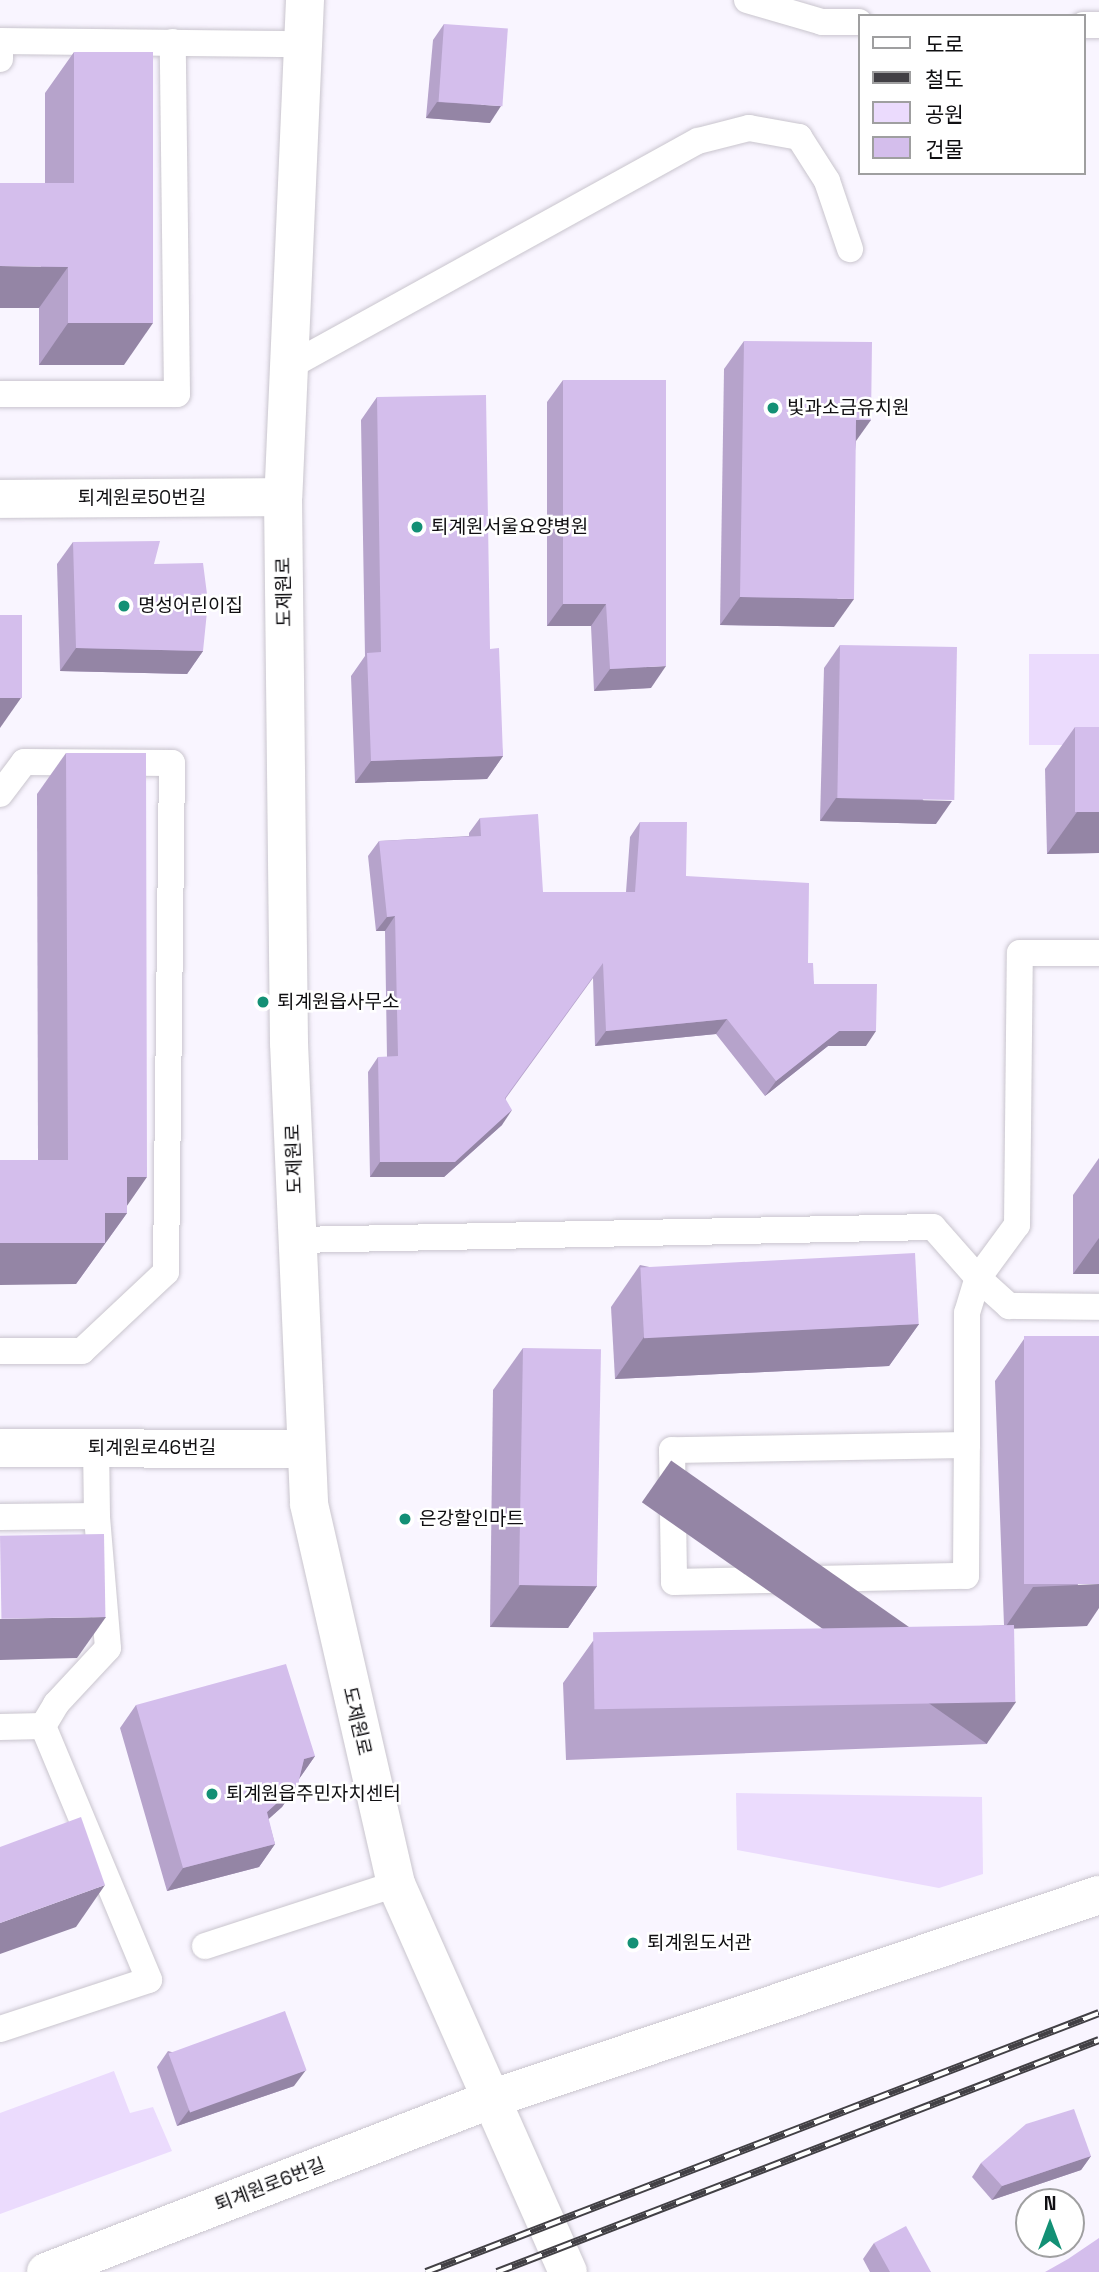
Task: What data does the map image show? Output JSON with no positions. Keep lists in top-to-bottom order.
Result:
{
  "streets": {
    "street": [
      "퇴계원로50번길",
      "도제원로",
      "퇴계원로46번길",
      "퇴계원로6번길"
    ]
  },
  "crossings": [
    ["퇴계원로50번길", "도제원로"],
    ["도제원로", "퇴계원로46번길"],
    ["도제원로", "퇴계원로6번길"]
  ],
  "places": [
    "빛과소금유치원",
    "퇴계원서울요양병원",
    "명성어린이집",
    "퇴계원읍사무소",
    "은강할인마트",
    "퇴계원읍주민자치센터",
    "퇴계원도서관"
  ],
  "legend": [
    "도로",
    "철도",
    "공원",
    "건물"
  ],
  "north": "top"
}
